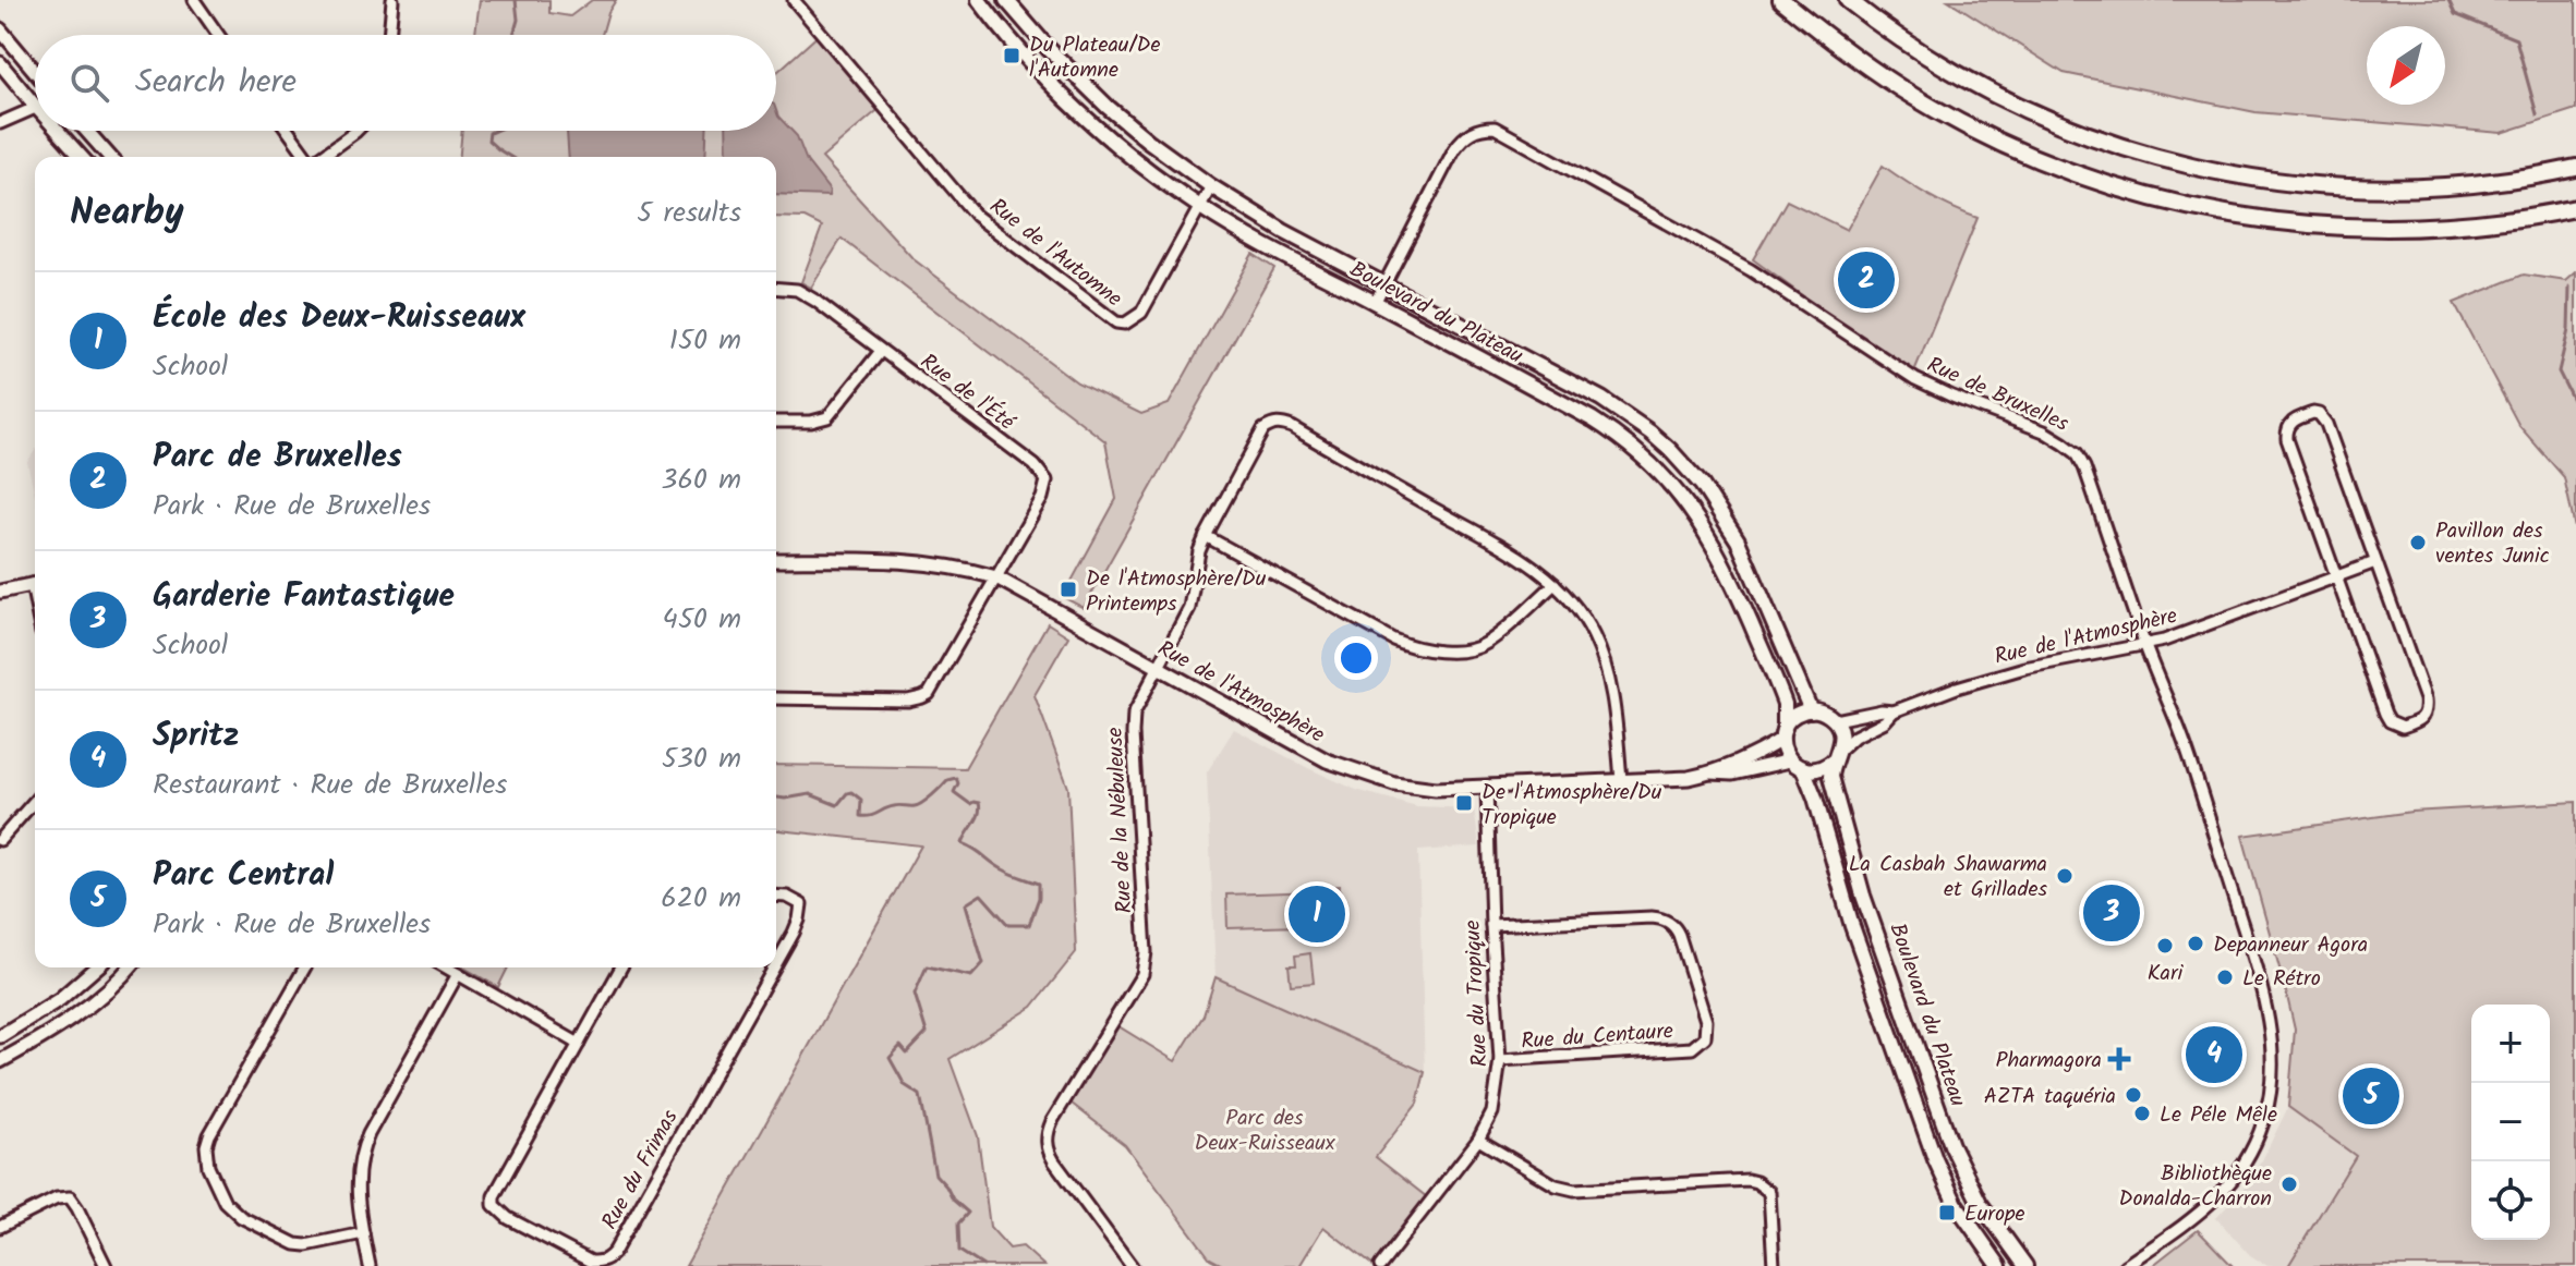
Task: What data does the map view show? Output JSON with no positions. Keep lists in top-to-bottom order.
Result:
{
  "streets": {
    "main road": ["Boulevard du Plateau"],
    "street": [
      "Rue de l'Automne",
      "Rue de l'Été",
      "Rue de Bruxelles",
      "Rue de l'Atmosphère",
      "Rue de la Nébuleuse",
      "Rue du Tropique",
      "Rue du Centaure",
      "Rue du Frimas"
    ]
  },
  "crossings": [
    ["Rue de l'Automne", "Boulevard du Plateau"],
    ["Boulevard du Plateau", "Rue de Bruxelles"],
    ["Boulevard du Plateau", "Rue de l'Atmosphère"],
    ["Rue de l'Été", "Rue de l'Atmosphère"],
    ["Rue de Bruxelles", "Rue de l'Atmosphère"],
    ["Rue de l'Atmosphère", "Rue de la Nébuleuse"],
    ["Rue de l'Atmosphère", "Rue du Tropique"],
    ["Rue du Tropique", "Rue du Centaure"]
  ],
  "parks": ["Parc des Deux-Ruisseaux"],
  "places": {
    "transit": [
      "Du Plateau/De l'Automne",
      "De l'Atmosphère/Du Printemps",
      "De l'Atmosphère/Du Tropique",
      "Europe"
    ],
    "other": [
      "Pavillon des ventes Junic",
      "La Casbah Shawarma et Grillades",
      "Depanneur Agora",
      "Kari",
      "Le Rétro",
      "AZTA taquéria",
      "Le Péle Mêle",
      "Bibliothèque Donalda-Charron"
    ],
    "health": ["Pharmagora"]
  },
  "north": "bottom left",
  "page": {
    "search": "Search here",
    "heading": ["Nearby", "5 results"],
    "pins": [
      "2",
      "3",
      "1",
      "4",
      "5"
    ],
    "list": [
      {
        "mark": "1",
        "name": "École des Deux-Ruisseaux",
        "note": "School",
        "value": "150 m"
      },
      {
        "mark": "2",
        "name": "Parc de Bruxelles",
        "note": "Park · Rue de Bruxelles",
        "value": "360 m"
      },
      {
        "mark": "3",
        "name": "Garderie Fantastique",
        "note": "School",
        "value": "450 m"
      },
      {
        "mark": "4",
        "name": "Spritz",
        "note": "Restaurant · Rue de Bruxelles",
        "value": "530 m"
      },
      {
        "mark": "5",
        "name": "Parc Central",
        "note": "Park · Rue de Bruxelles",
        "value": "620 m"
      }
    ],
    "map_buttons": ["+", "−"]
  }
}
